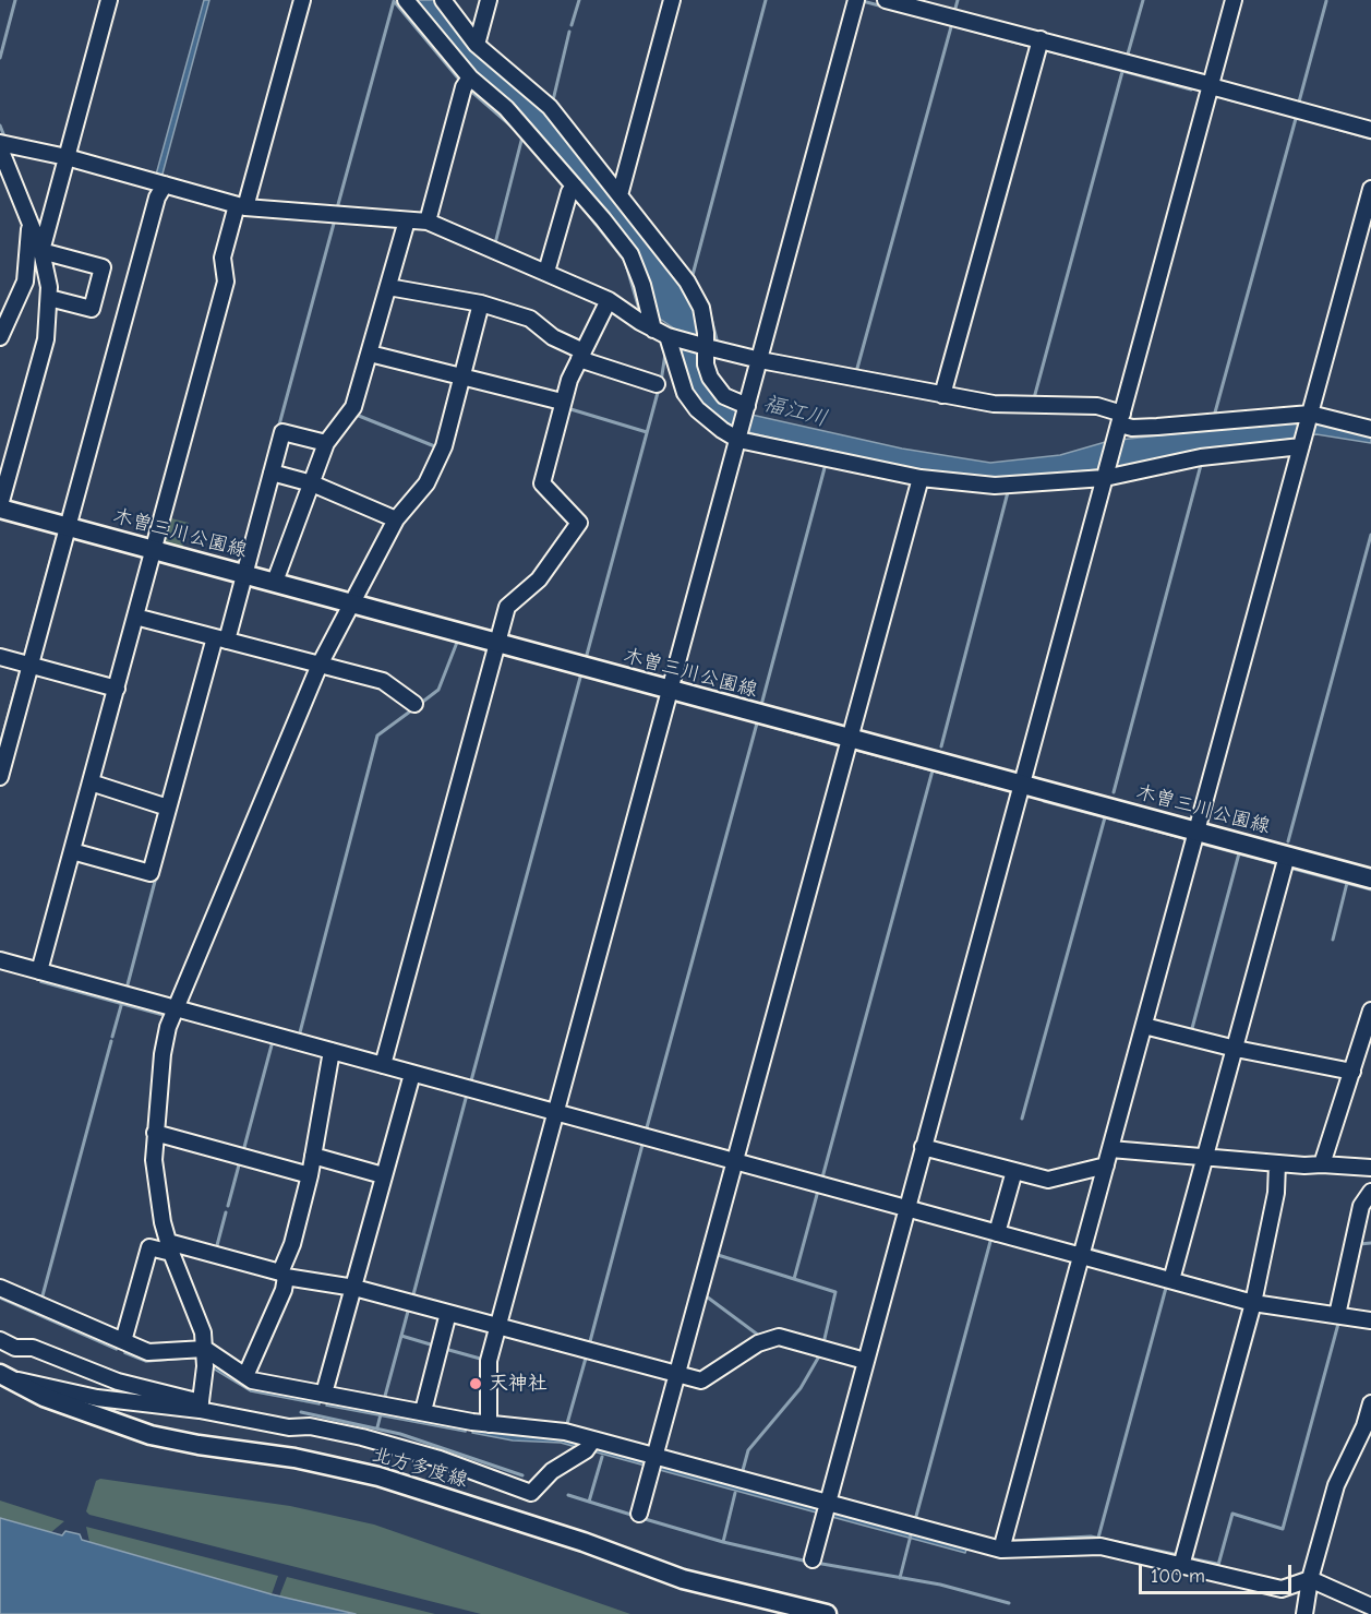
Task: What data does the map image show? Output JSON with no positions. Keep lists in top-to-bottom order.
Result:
{
  "streets": {
    "main road": ["木曽三川公園線", "北方多度線"]
  },
  "water": ["福江川"],
  "places": ["天神社"],
  "scale_bar": "100 m"
}
